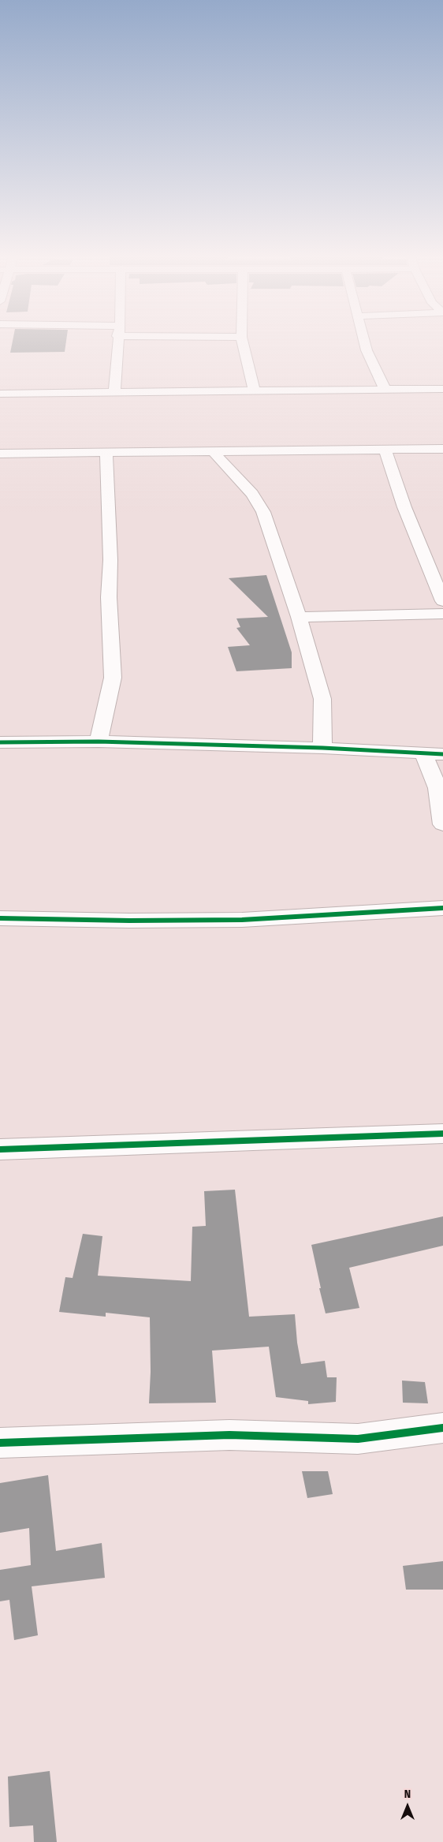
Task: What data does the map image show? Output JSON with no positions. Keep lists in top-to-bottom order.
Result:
{
  "north": "top"
}
